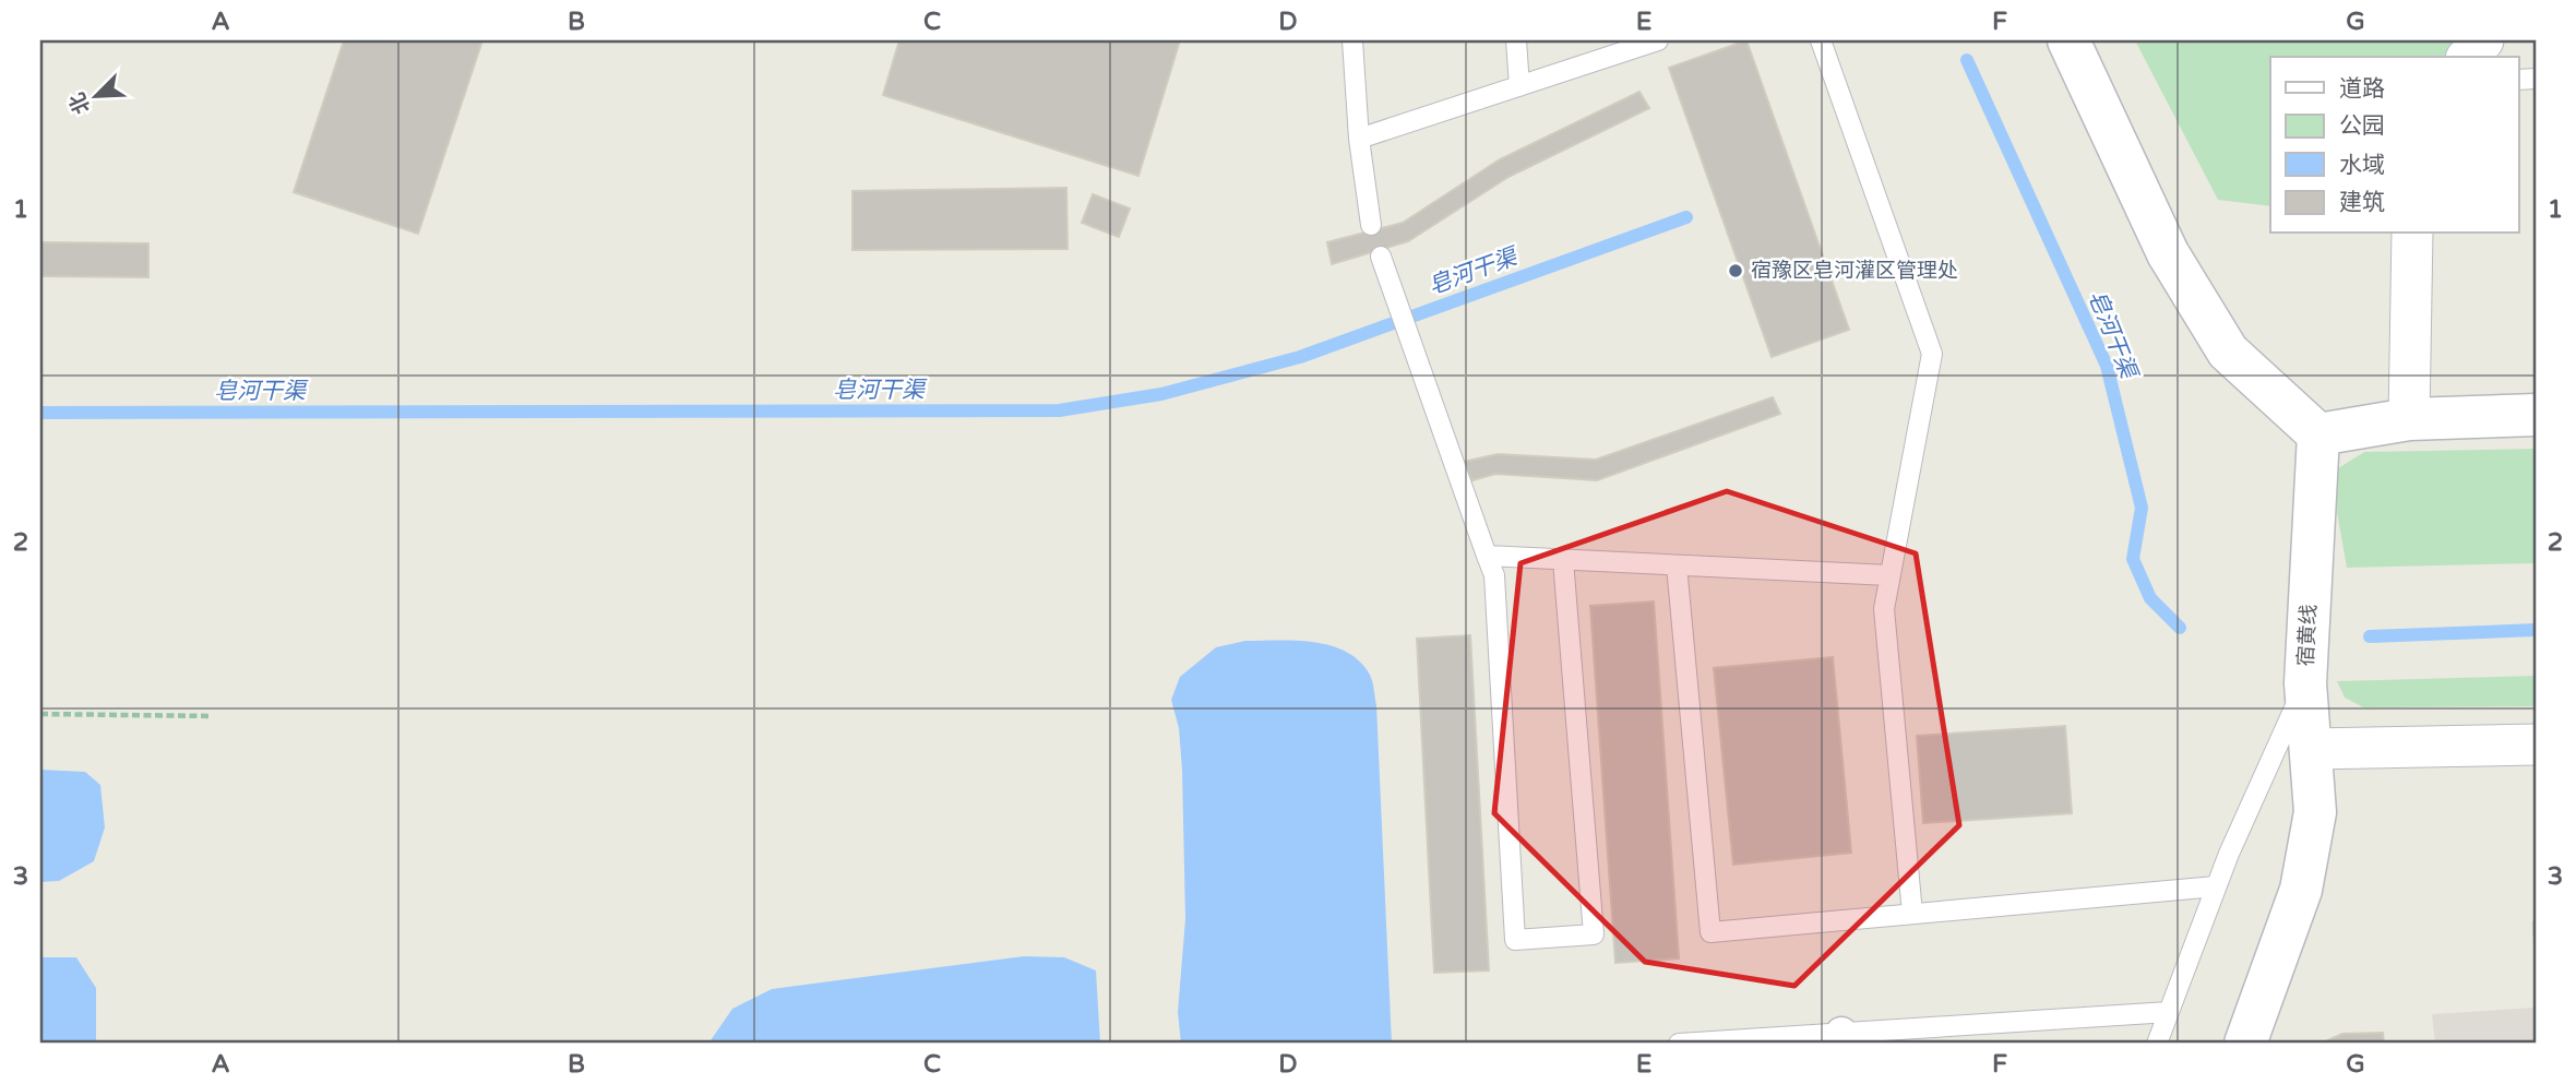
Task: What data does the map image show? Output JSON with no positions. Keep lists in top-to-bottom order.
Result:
{
  "streets": {
    "main road": ["宿黄线"]
  },
  "water": ["皂河干渠"],
  "places": ["宿豫区皂河灌区管理处"],
  "legend": [
    "道路",
    "公园",
    "水域",
    "建筑"
  ],
  "north": "bottom left",
  "grid": {
    "columns": [
      "A",
      "B",
      "C",
      "D",
      "E",
      "F",
      "G"
    ],
    "rows": ["1", "2", "3"]
  }
}
